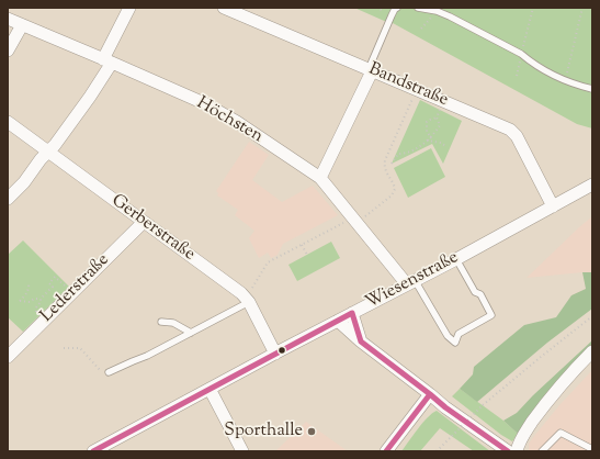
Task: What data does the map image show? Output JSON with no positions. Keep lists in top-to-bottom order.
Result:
{
  "streets": {
    "street": [
      "Bandstraße",
      "Höchsten",
      "Gerberstraße",
      "Wiesenstraße",
      "Lederstraße"
    ]
  },
  "crossings": [
    ["Bandstraße", "Wiesenstraße"],
    ["Höchsten", "Wiesenstraße"],
    ["Gerberstraße", "Wiesenstraße"],
    ["Gerberstraße", "Lederstraße"]
  ],
  "places": ["Sporthalle"]
}
